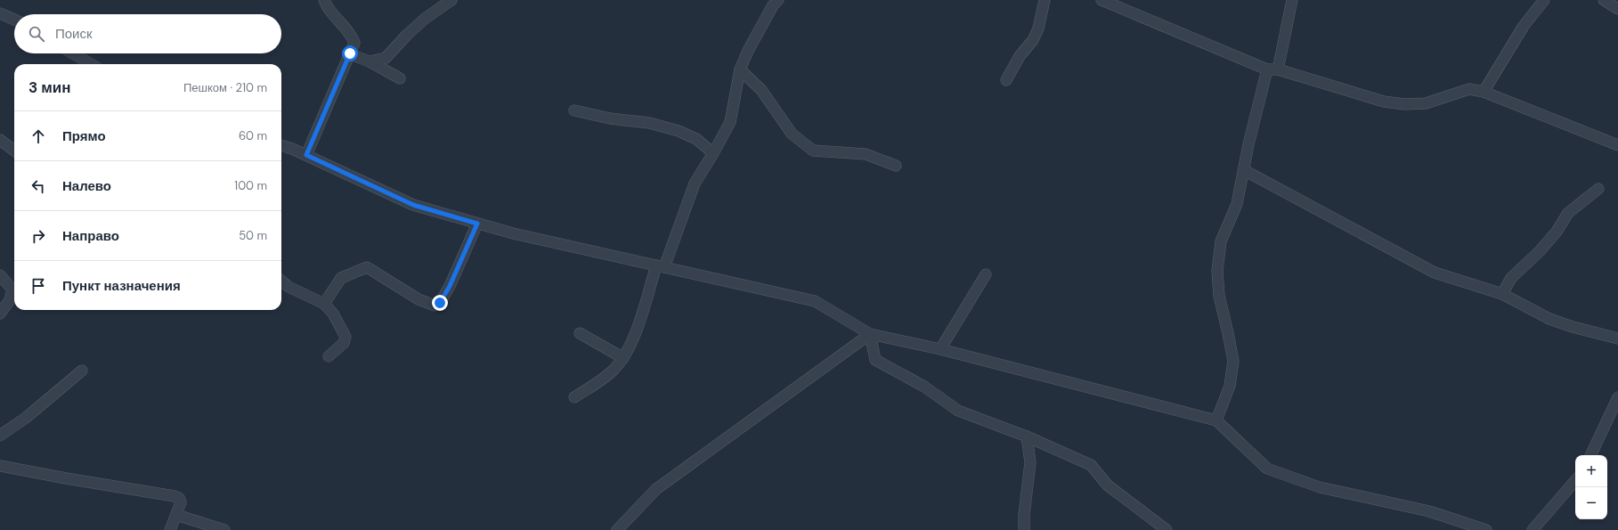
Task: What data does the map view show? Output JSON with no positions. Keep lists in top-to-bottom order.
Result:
{
  "page": {
    "search": "Поиск",
    "heading": ["3 мин", "Пешком · 210 m"],
    "list": [
      ["Прямо", "60 m"],
      ["Налево", "100 m"],
      ["Направо", "50 m"],
      "Пункт назначения"
    ],
    "map_buttons": ["+", "−"]
  }
}
